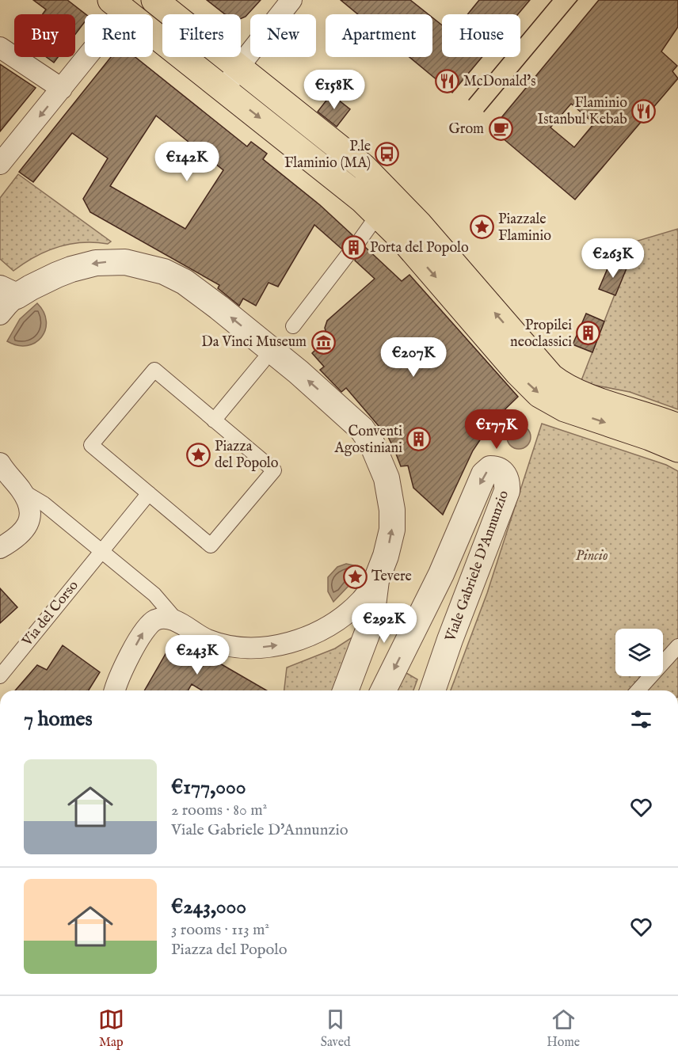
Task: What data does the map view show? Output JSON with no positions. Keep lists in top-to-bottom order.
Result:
{
  "streets": {
    "street": ["Viale Gabriele D'Annunzio", "Via del Corso"]
  },
  "parks": ["Pincio"],
  "places": {
    "restaurant": ["McDonald's", "Flaminio Istanbul Kebab"],
    "cafe": ["Grom"],
    "bus stop": ["P.le Flaminio (MA)"],
    "place": ["Piazzale Flaminio", "Piazza del Popolo", "Tevere"],
    "building": ["Porta del Popolo", "Propilei neoclassici", "Conventi Agostiniani"],
    "museum": ["Da Vinci Museum"]
  },
  "page": {
    "chip": [
      "Buy",
      "Rent",
      "Filters",
      "New",
      "Apartment",
      "House"
    ],
    "price": [
      "€158K",
      "€142K",
      "€263K",
      "€207K",
      "€177K",
      "€292K",
      "€243K"
    ],
    "heading": "7 homes",
    "list": [
      {
        "name": "€177,000",
        "note": "2 rooms · 80 m² · Viale Gabriele D'Annunzio"
      },
      {
        "name": "€243,000",
        "note": "3 rooms · 113 m² · Piazza del Popolo"
      }
    ],
    "tabs": ["Map", "Saved", "Home"]
  }
}
